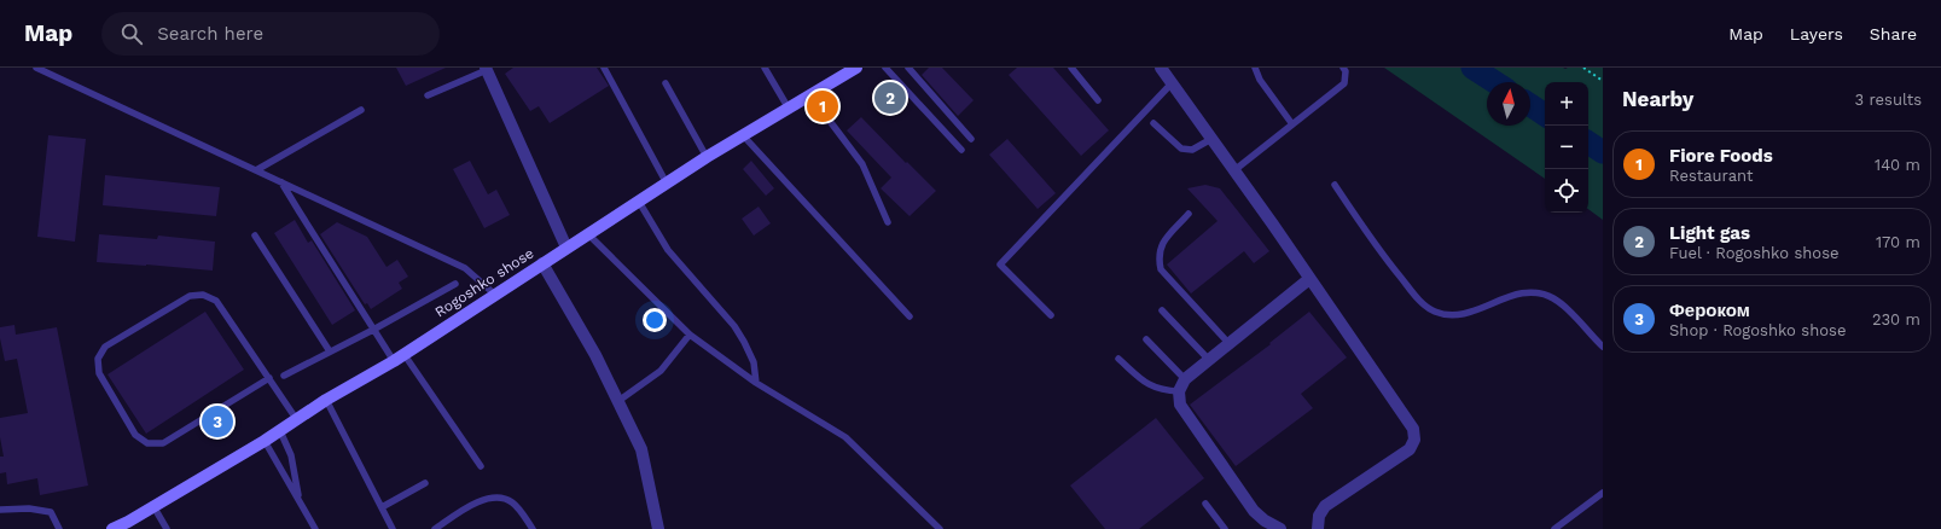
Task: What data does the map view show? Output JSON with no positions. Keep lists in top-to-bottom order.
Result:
{
  "streets": {
    "main road": ["Rogoshko shose"]
  },
  "north": "top",
  "page": {
    "header": "Map",
    "search": "Search here",
    "nav": ["Map", "Layers", "Share"],
    "heading": ["Nearby", "3 results"],
    "pins": ["2", "1", "3"],
    "map_buttons": ["+", "−"],
    "list": [
      {
        "mark": "1",
        "name": "Fiore Foods",
        "note": "Restaurant",
        "value": "140 m"
      },
      {
        "mark": "2",
        "name": "Light gas",
        "note": "Fuel · Rogoshko shose",
        "value": "170 m"
      },
      {
        "mark": "3",
        "name": "Фероком",
        "note": "Shop · Rogoshko shose",
        "value": "230 m"
      }
    ]
  }
}
